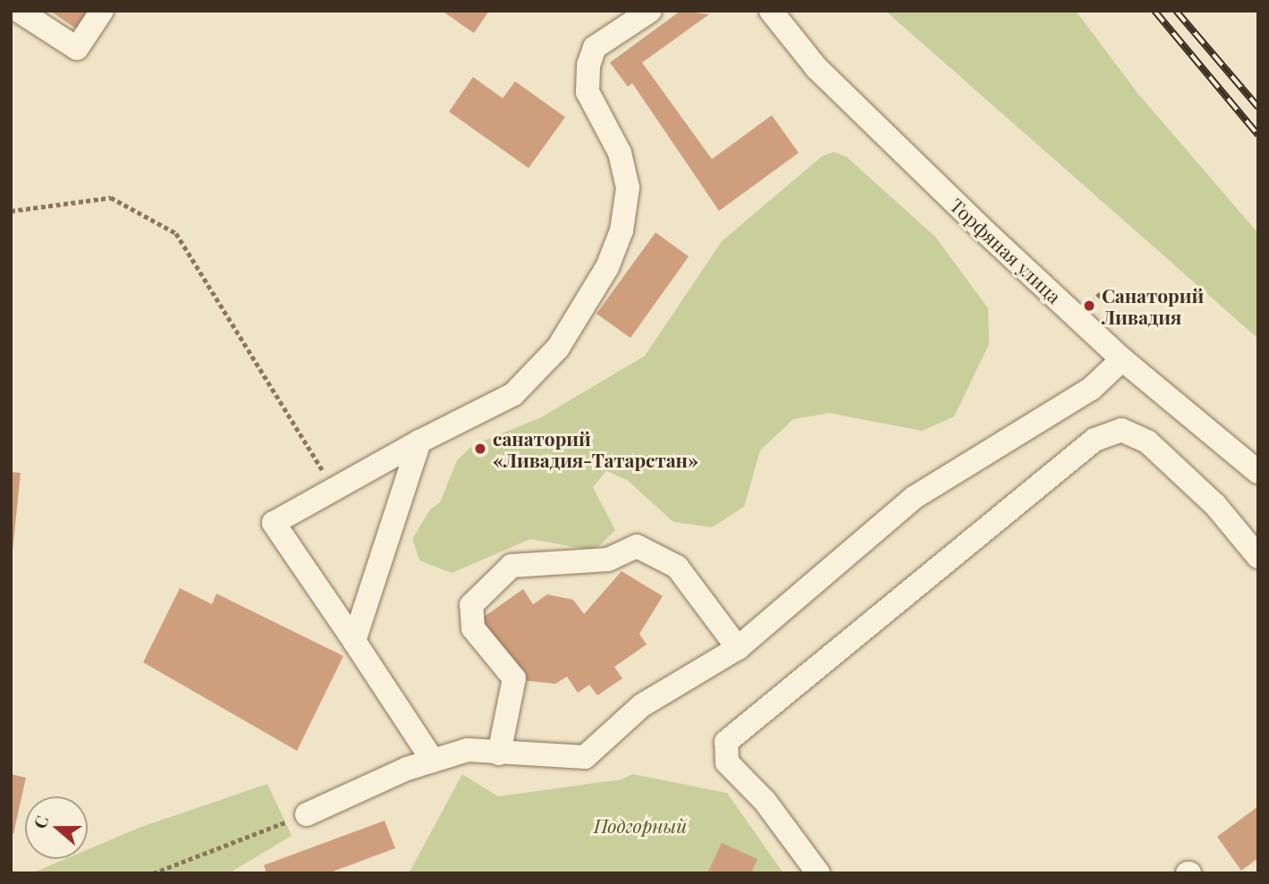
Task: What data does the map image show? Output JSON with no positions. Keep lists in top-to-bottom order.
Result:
{
  "streets": {
    "street": ["Торфяная улица"]
  },
  "parks": ["Подгорный"],
  "places": ["Санаторий Ливадия", "санаторий «Ливадия-Татарстан»"],
  "north": "left"
}
